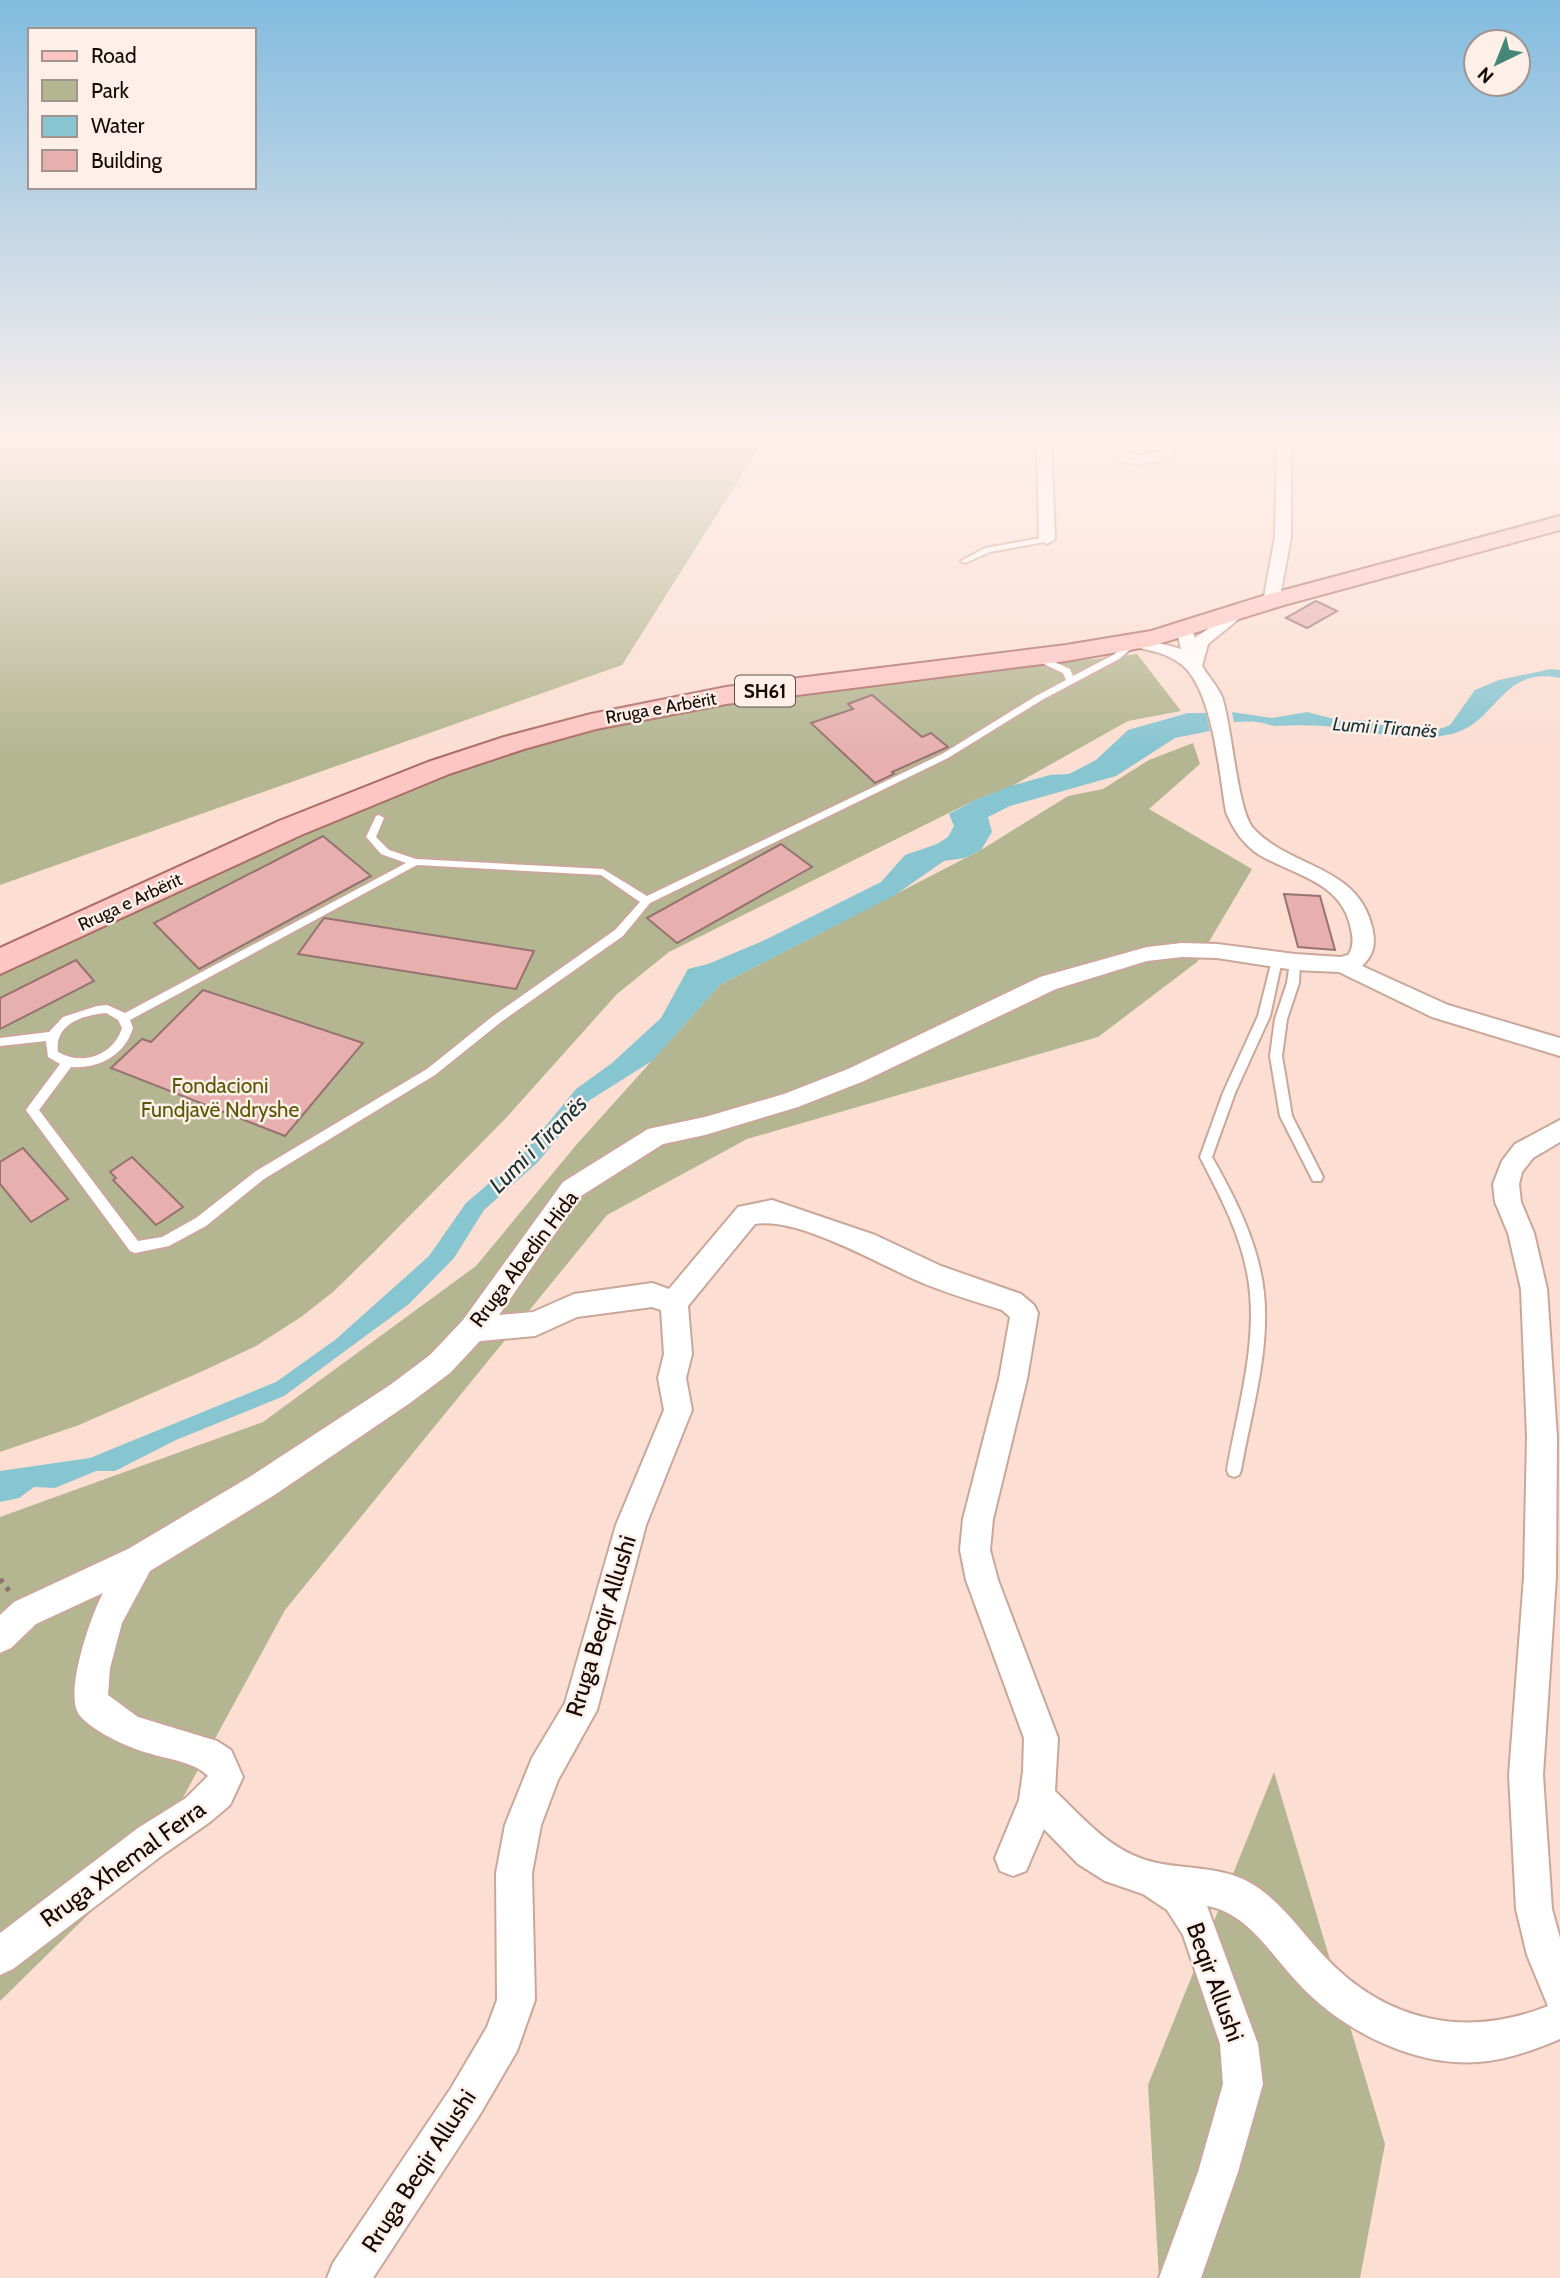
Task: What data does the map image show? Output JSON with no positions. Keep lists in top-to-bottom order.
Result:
{
  "streets": {
    "main road": ["SH61", "Rruga e Arbërit"],
    "street": [
      "Rruga Abedin Hida",
      "Rruga Beqir Allushi",
      "Rruga Xhemal Ferra",
      "Beqir Allushi"
    ]
  },
  "crossings": [
    ["Rruga Abedin Hida", "Rruga Xhemal Ferra"]
  ],
  "water": ["Lumi i Tiranës"],
  "parks": ["Fondacioni Fundjavë Ndryshe"],
  "legend": [
    "Road",
    "Park",
    "Water",
    "Building"
  ],
  "north": "bottom left"
}
